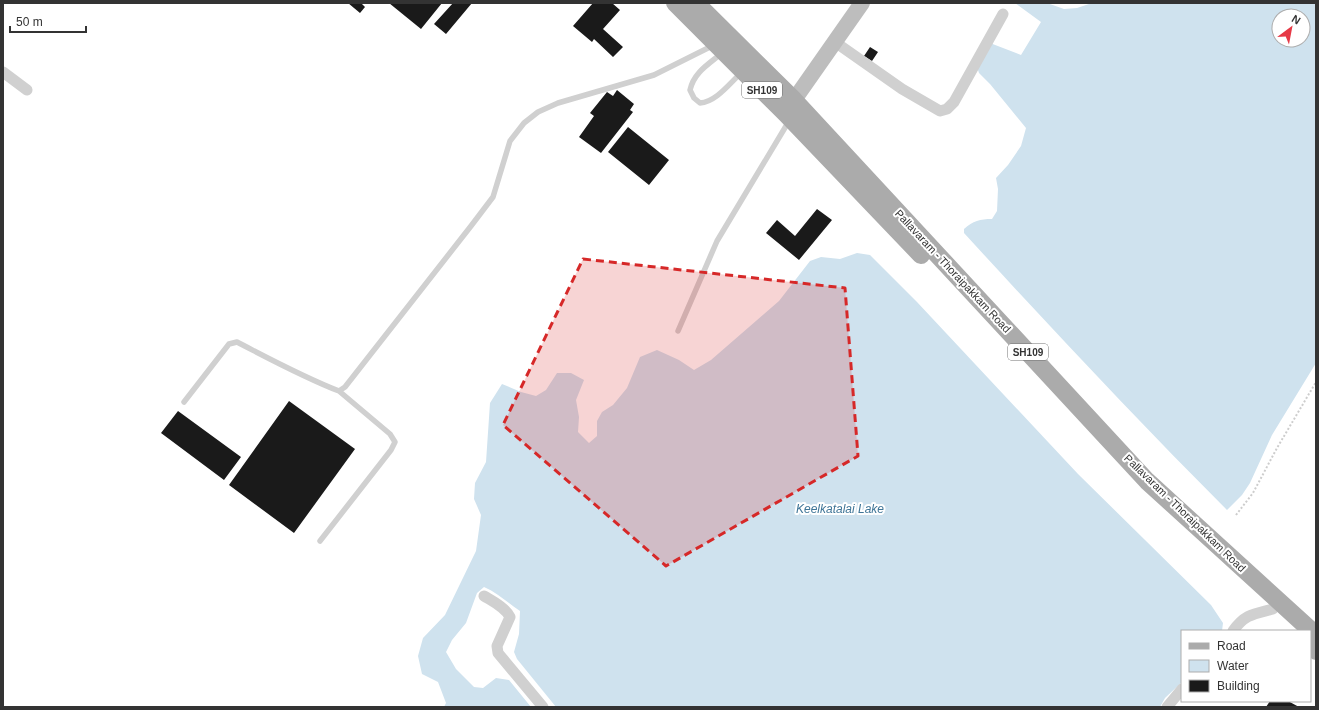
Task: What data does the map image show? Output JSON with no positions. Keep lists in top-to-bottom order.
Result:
{
  "streets": {
    "main road": ["SH109", "Pallavaram - Thoraipakkam Road"]
  },
  "water": ["Keelkatalai Lake"],
  "legend": ["Road", "Water", "Building"],
  "scale_bar": "50 m",
  "north": "top right"
}
